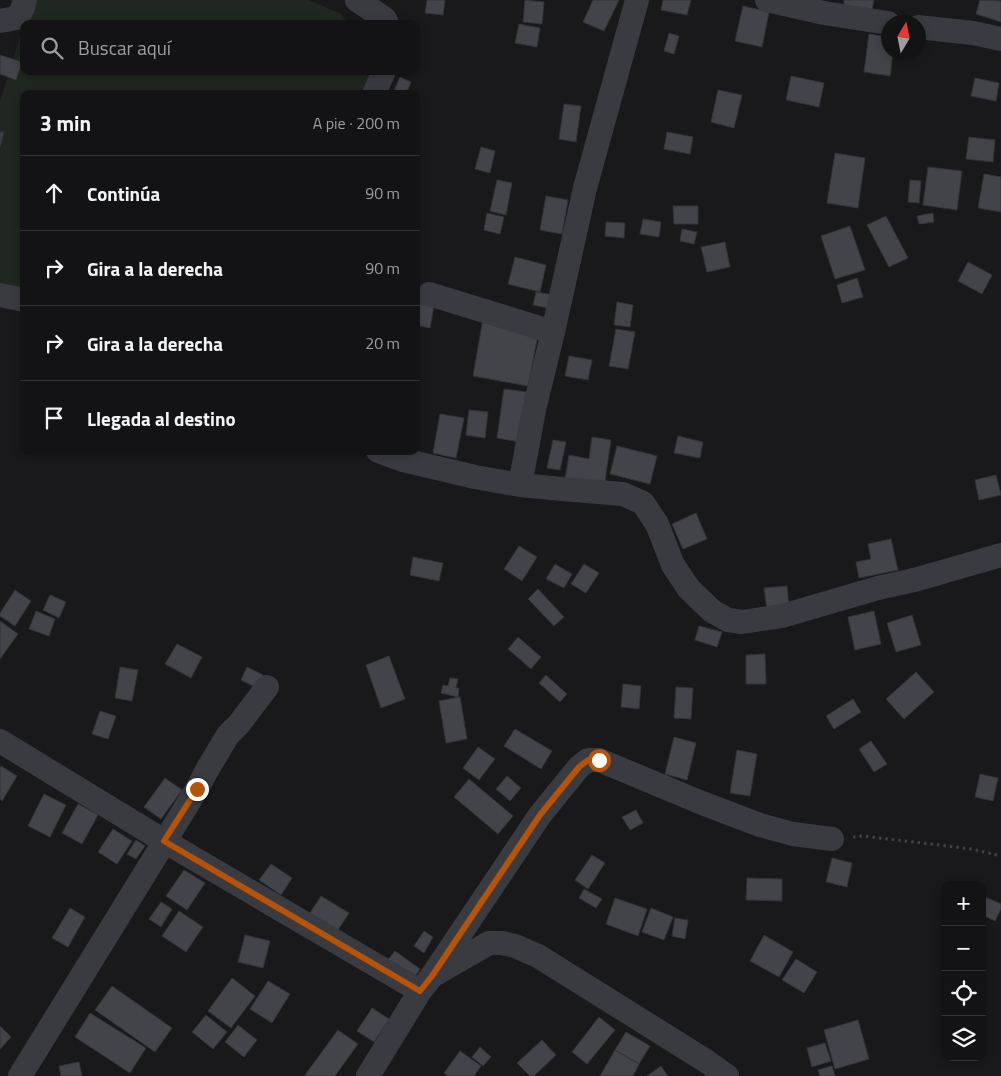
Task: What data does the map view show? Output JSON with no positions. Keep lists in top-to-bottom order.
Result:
{
  "north": "top",
  "page": {
    "search": "Buscar aquí",
    "heading": ["3 min", "A pie · 200 m"],
    "list": [
      ["Continúa", "90 m"],
      ["Gira a la derecha", "90 m"],
      ["Gira a la derecha", "20 m"],
      "Llegada al destino"
    ],
    "map_buttons": ["+", "−"]
  }
}
